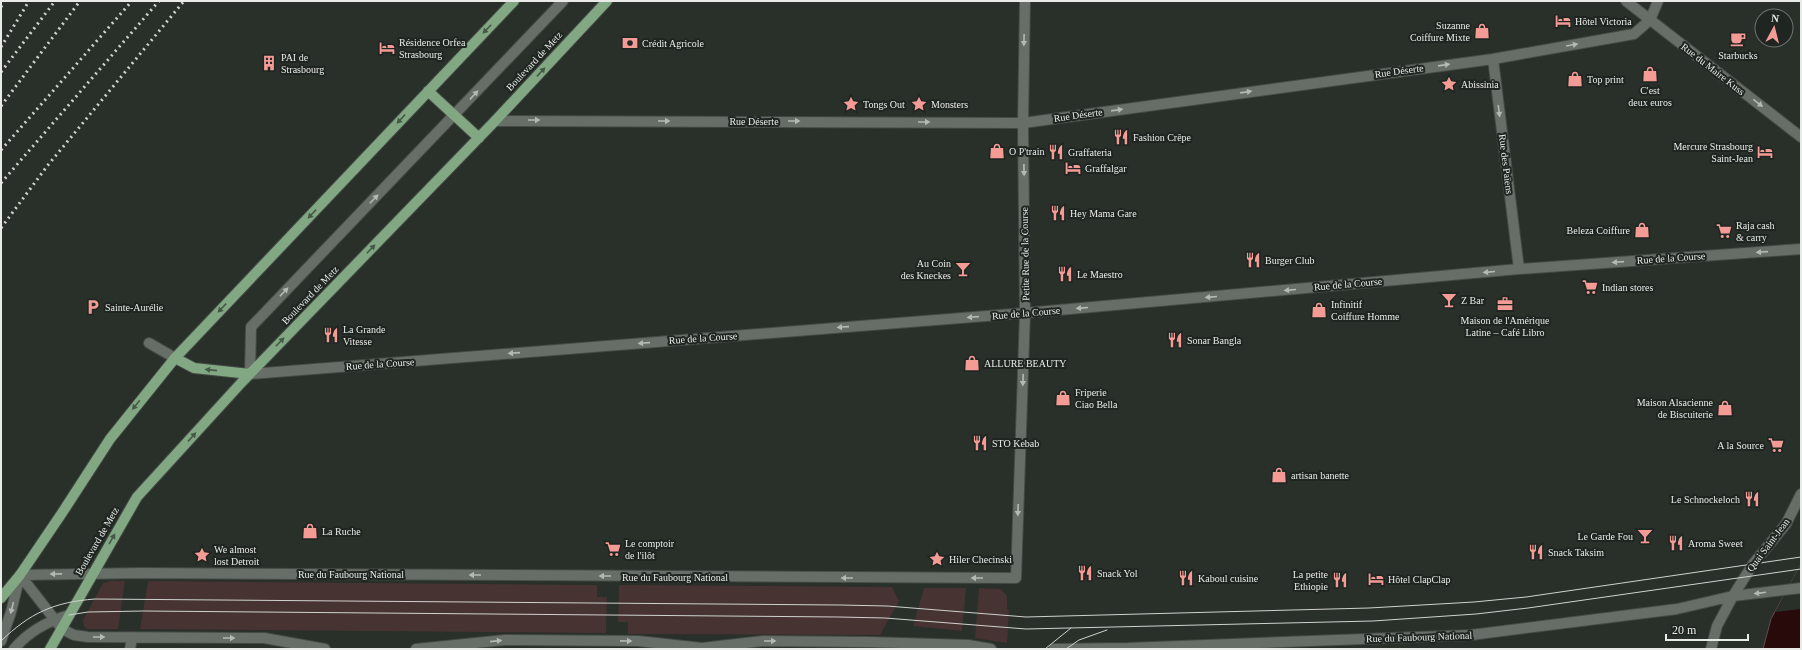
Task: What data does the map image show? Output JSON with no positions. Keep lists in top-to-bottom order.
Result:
{
  "streets": {
    "main road": ["Boulevard de Metz"],
    "street": [
      "Rue du Maire Kuss",
      "Rue Déserte",
      "Rue des Païens",
      "Petite Rue de la Course",
      "Rue de la Course",
      "Quai Saint-Jean",
      "Rue du Faubourg National"
    ]
  },
  "crossings": [
    ["Boulevard de Metz", "Rue Déserte"],
    ["Boulevard de Metz", "Rue de la Course"],
    ["Boulevard de Metz", "Rue du Faubourg National"],
    ["Rue du Maire Kuss", "Rue Déserte"],
    ["Rue Déserte", "Rue des Païens"],
    ["Rue Déserte", "Petite Rue de la Course"],
    ["Rue des Païens", "Rue de la Course"],
    ["Petite Rue de la Course", "Rue de la Course"],
    ["Petite Rue de la Course", "Rue du Faubourg National"],
    ["Quai Saint-Jean", "Rue du Faubourg National"]
  ],
  "one_way": [
    "Rue du Maire Kuss",
    "Rue Déserte",
    "Rue des Païens",
    "Petite Rue de la Course",
    "Rue de la Course"
  ],
  "places": {
    "hotel": [
      "Hôtel Victoria",
      "Résidence Orfea Strasbourg",
      "Mercure Strasbourg Saint-Jean",
      "Graffalgar",
      "Hôtel ClapClap"
    ],
    "shop": [
      "Suzanne Coiffure Mixte",
      "C'est deux euros",
      "Top print",
      "O P'train",
      "Beleza Coiffure",
      "Infinitif Coiffure Homme",
      "ALLURE BEAUTY",
      "Friperie Ciao Bella",
      "Maison Alsacienne de Biscuiterie",
      "artisan banette",
      "La Ruche"
    ],
    "cafe": ["Starbucks"],
    "bank": ["Crédit Agricole"],
    "building": ["PAI de Strasbourg"],
    "place": [
      "Abissinia",
      "Tongs Out",
      "Monsters",
      "We almost lost Detroit",
      "Hiler Checinski"
    ],
    "restaurant": [
      "Fashion Crêpe",
      "Graffateria",
      "Hey Mama Gare",
      "Burger Club",
      "Le Maestro",
      "La Grande Vitesse",
      "Sonar Bangla",
      "STO Kebab",
      "Le Schnockeloch",
      "Aroma Sweet",
      "Snack Taksim",
      "Snack Yol",
      "Kaboul cuisine",
      "La petite Ethiopie"
    ],
    "supermarket": [
      "Raja cash & carry",
      "Indian stores",
      "A la Source",
      "Le comptoir de l'ilôt"
    ],
    "bar": ["Au Coin des Kneckes", "Z Bar", "Le Garde Fou"],
    "office": ["Maison de l'Amérique Latine – Café Libro"],
    "parking": ["Sainte-Aurélie"]
  },
  "scale_bar": "20 m",
  "north": "top"
}
